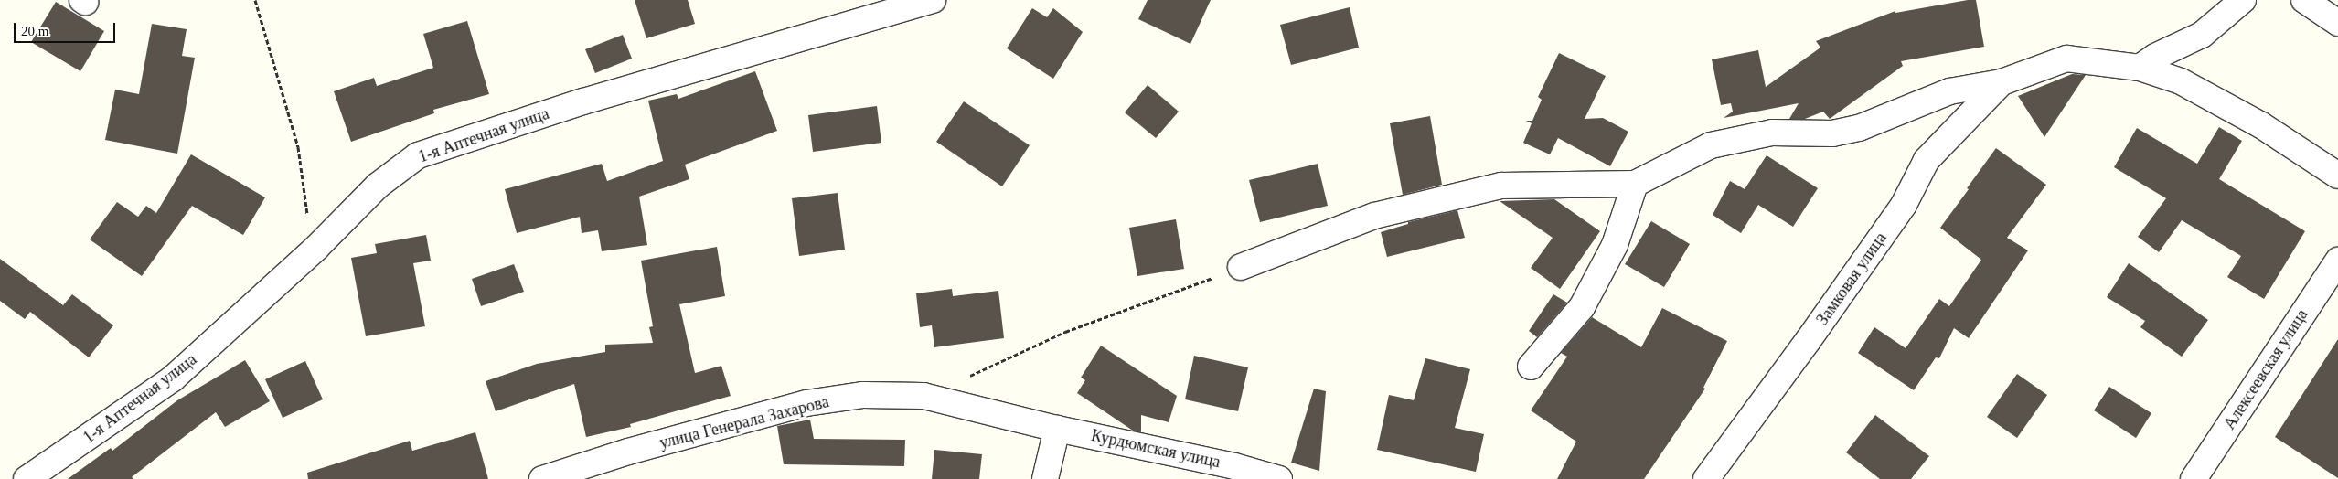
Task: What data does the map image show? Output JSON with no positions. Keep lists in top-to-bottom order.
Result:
{
  "streets": {
    "street": [
      "1-я Аптечная улица",
      "Замковая улица",
      "Алексеевская улица",
      "улица Генерала Захарова",
      "Курдюмская улица"
    ]
  },
  "crossings": [
    ["улица Генерала Захарова", "Курдюмская улица"]
  ],
  "scale_bar": "20 m"
}
